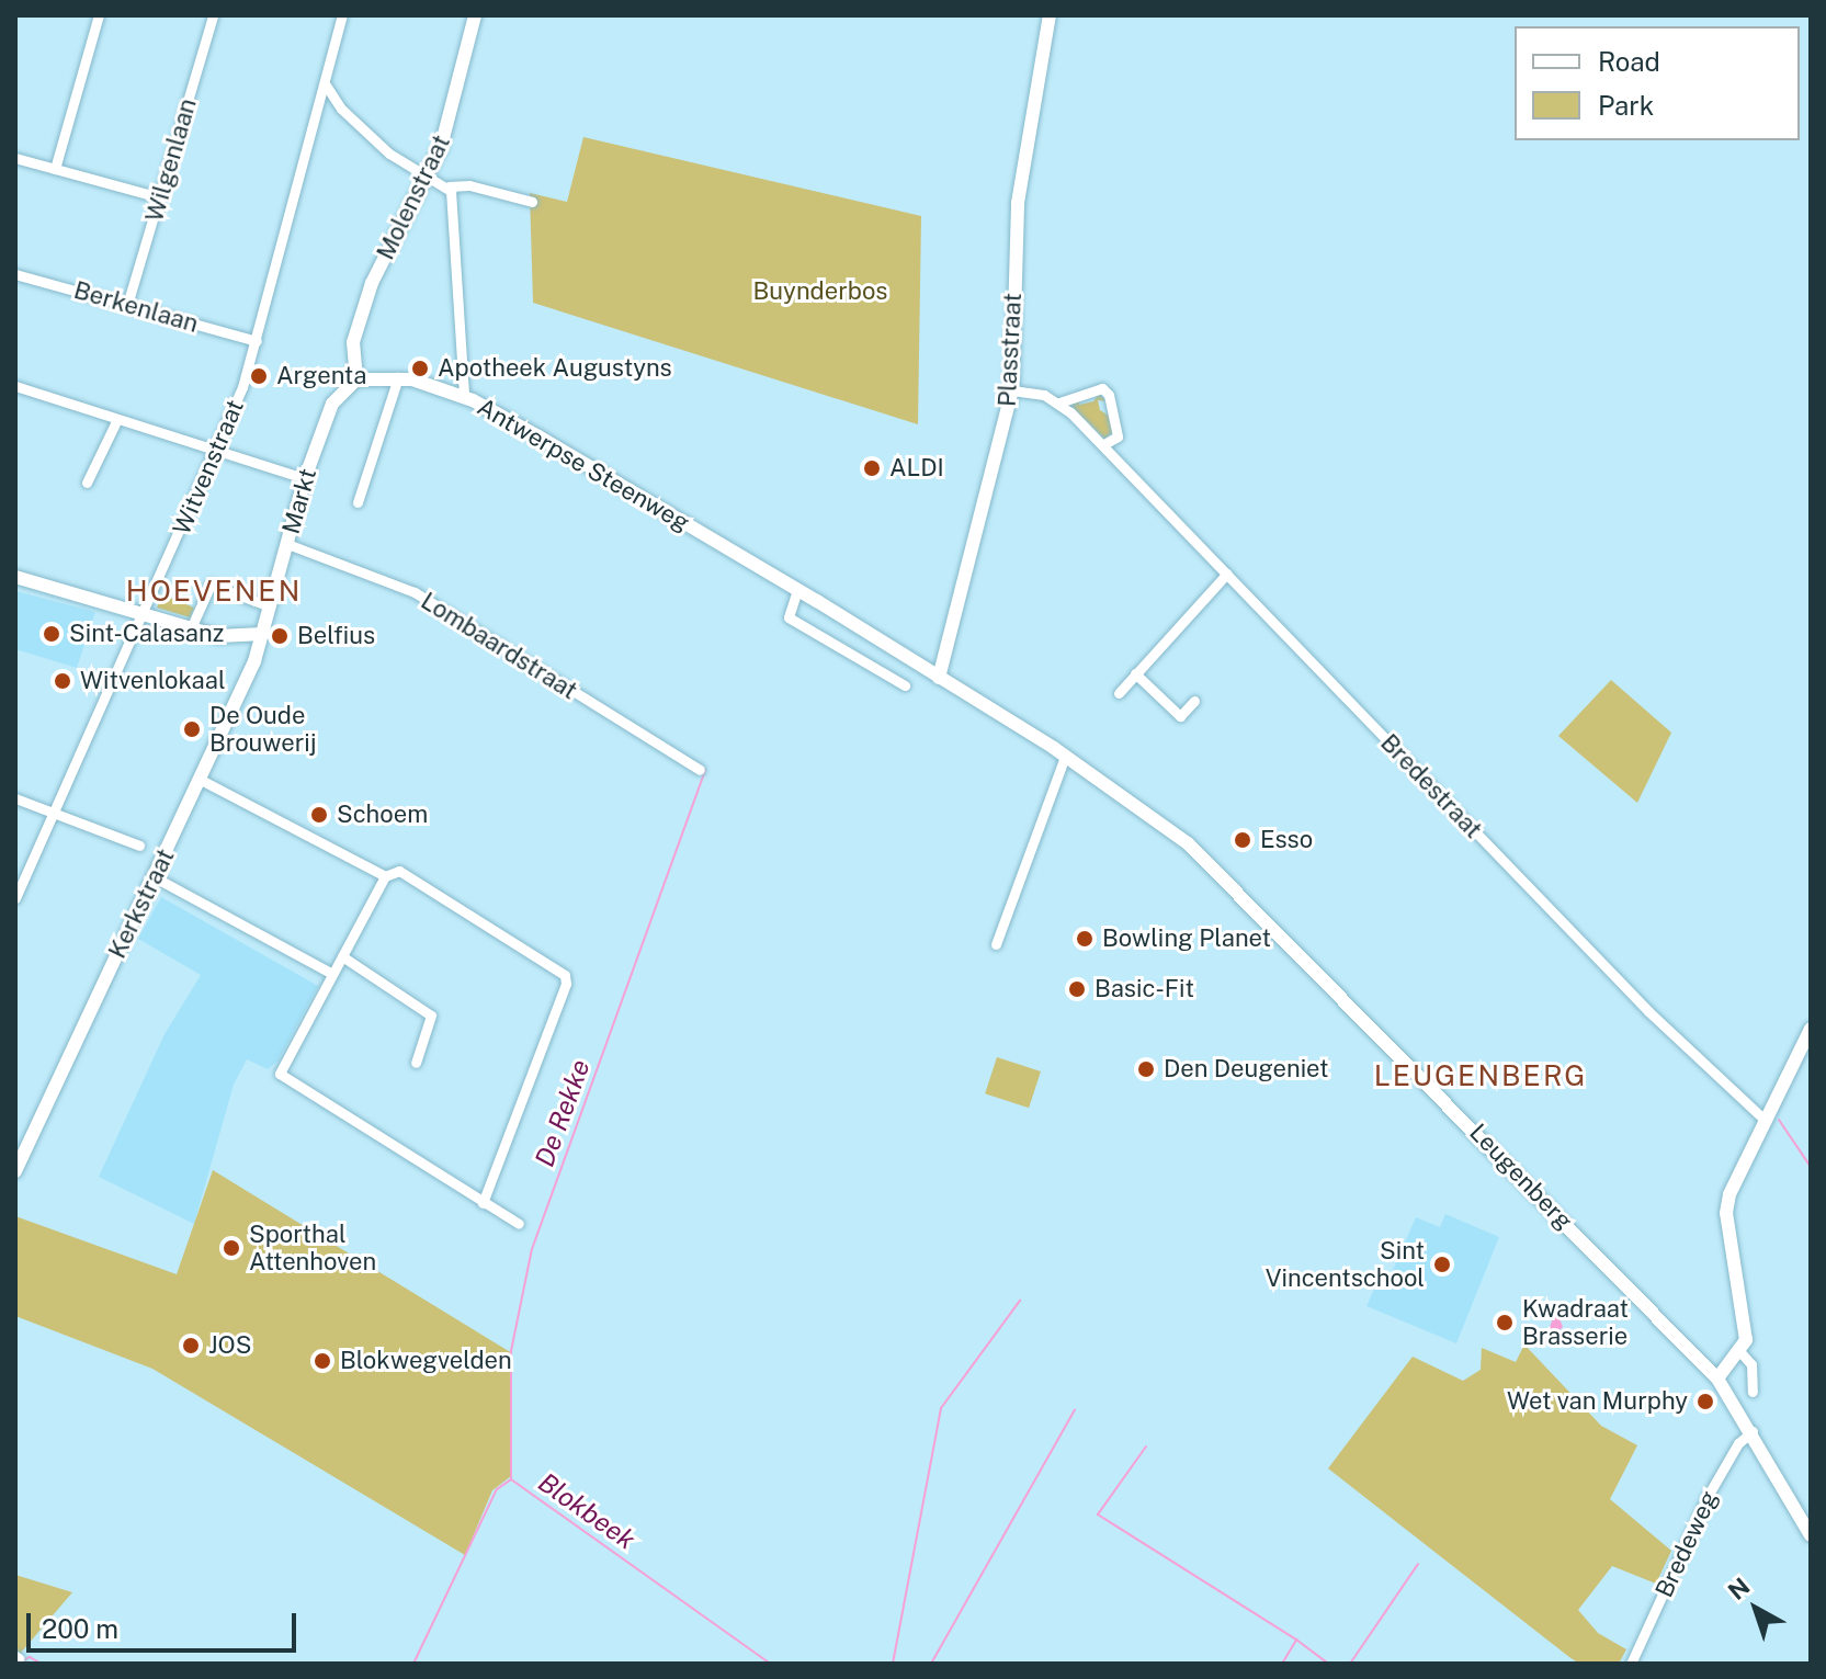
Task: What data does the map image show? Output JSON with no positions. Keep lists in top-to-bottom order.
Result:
{
  "streets": {
    "main road": [
      "Molenstraat",
      "Plasstraat",
      "Antwerpse Steenweg",
      "Markt",
      "Kerkstraat",
      "Leugenberg"
    ],
    "street": [
      "Wilgenlaan",
      "Berkenlaan",
      "Witvenstraat",
      "Lombaardstraat",
      "Bredestraat",
      "Bredeweg"
    ]
  },
  "crossings": [
    ["Wilgenlaan", "Berkenlaan"],
    ["Molenstraat", "Antwerpse Steenweg"],
    ["Molenstraat", "Markt"],
    ["Berkenlaan", "Witvenstraat"],
    ["Plasstraat", "Antwerpse Steenweg"],
    ["Plasstraat", "Leugenberg"],
    ["Antwerpse Steenweg", "Markt"],
    ["Antwerpse Steenweg", "Leugenberg"],
    ["Markt", "Lombaardstraat"],
    ["Markt", "Kerkstraat"],
    ["Leugenberg", "Bredeweg"]
  ],
  "districts": ["HOEVENEN", "LEUGENBERG"],
  "water": ["De Rekke", "Blokbeek"],
  "parks": ["Buynderbos"],
  "places": [
    "Apotheek Augustyns",
    "Argenta",
    "ALDI",
    "Sint-Calasanz",
    "Belfius",
    "Witvenlokaal",
    "De Oude Brouwerij",
    "Schoem",
    "Esso",
    "Bowling Planet",
    "Basic-Fit",
    "Den Deugeniet",
    "Sporthal Attenhoven",
    "Sint Vincentschool",
    "Kwadraat Brasserie",
    "JOS",
    "Blokwegvelden",
    "Wet van Murphy"
  ],
  "legend": ["Road", "Park"],
  "scale_bar": "200 m",
  "north": "top left"
}
